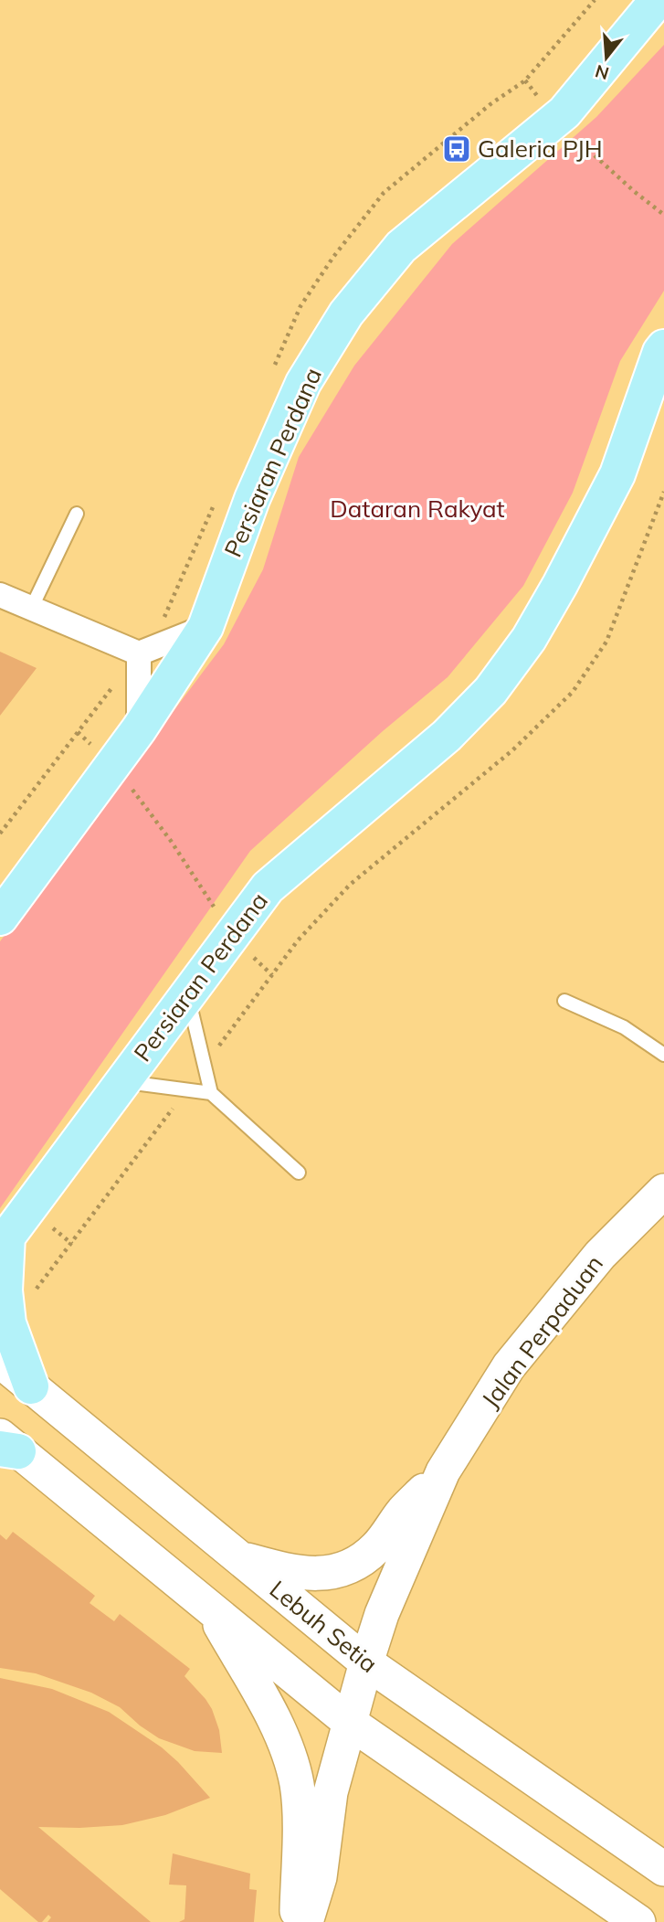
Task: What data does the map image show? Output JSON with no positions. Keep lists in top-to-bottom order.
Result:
{
  "streets": {
    "main road": ["Persiaran Perdana"],
    "street": ["Jalan Perpaduan", "Lebuh Setia"]
  },
  "crossings": [
    ["Jalan Perpaduan", "Lebuh Setia"]
  ],
  "parks": ["Dataran Rakyat"],
  "places": {
    "bus stop": ["Galeria PJH"]
  },
  "north": "bottom"
}
